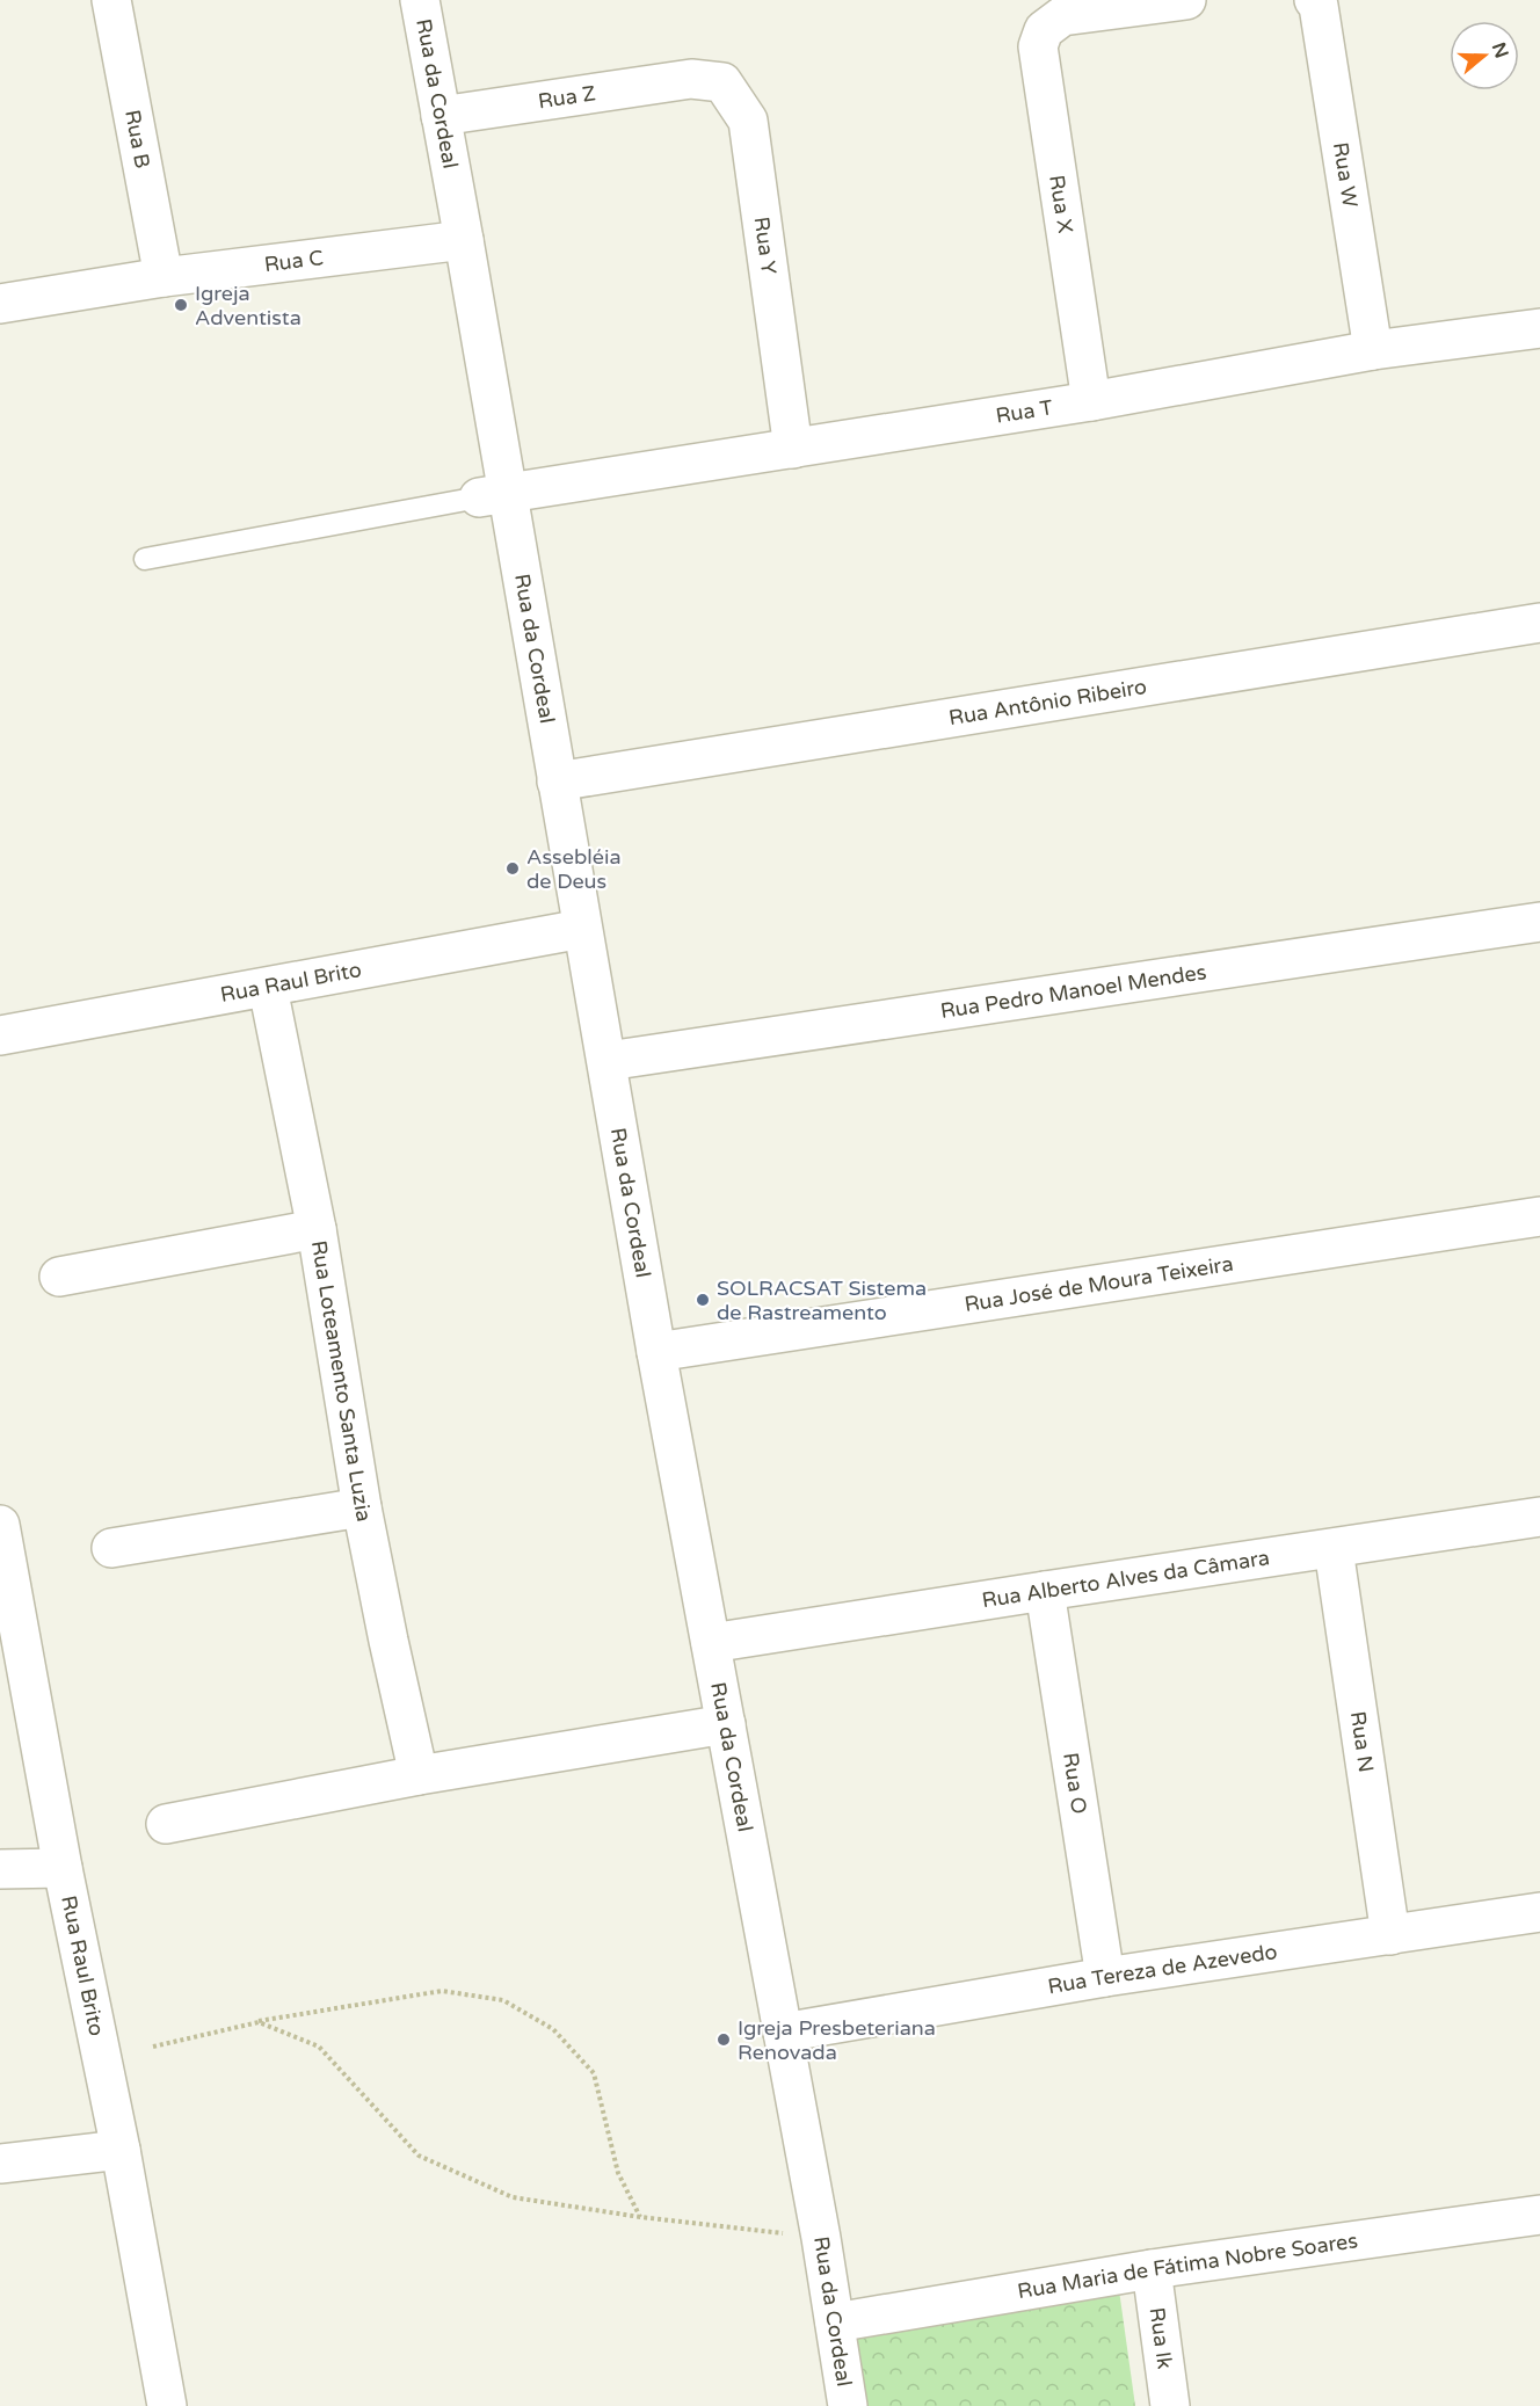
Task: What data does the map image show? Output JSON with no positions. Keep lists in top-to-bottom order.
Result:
{
  "streets": {
    "street": [
      "Rua da Cordeal",
      "Rua Z",
      "Rua B",
      "Rua W",
      "Rua X",
      "Rua Y",
      "Rua C",
      "Rua T",
      "Rua Antônio Ribeiro",
      "Rua Raul Brito",
      "Rua Pedro Manoel Mendes",
      "Rua José de Moura Teixeira",
      "Rua Loteamento Santa Luzia",
      "Rua Alberto Alves da Câmara",
      "Rua N",
      "Rua O",
      "Rua Tereza de Azevedo",
      "Rua Maria de Fátima Nobre Soares",
      "Rua Ik"
    ]
  },
  "crossings": [
    ["Rua da Cordeal", "Rua Z"],
    ["Rua da Cordeal", "Rua C"],
    ["Rua da Cordeal", "Rua T"],
    ["Rua da Cordeal", "Rua Antônio Ribeiro"],
    ["Rua da Cordeal", "Rua Raul Brito"],
    ["Rua da Cordeal", "Rua Pedro Manoel Mendes"],
    ["Rua da Cordeal", "Rua José de Moura Teixeira"],
    ["Rua da Cordeal", "Rua Alberto Alves da Câmara"],
    ["Rua da Cordeal", "Rua Tereza de Azevedo"],
    ["Rua da Cordeal", "Rua Maria de Fátima Nobre Soares"],
    ["Rua Z", "Rua Y"],
    ["Rua B", "Rua C"],
    ["Rua W", "Rua T"],
    ["Rua X", "Rua T"],
    ["Rua Y", "Rua T"],
    ["Rua Raul Brito", "Rua Loteamento Santa Luzia"],
    ["Rua Alberto Alves da Câmara", "Rua N"],
    ["Rua Alberto Alves da Câmara", "Rua O"],
    ["Rua N", "Rua Tereza de Azevedo"],
    ["Rua O", "Rua Tereza de Azevedo"],
    ["Rua Maria de Fátima Nobre Soares", "Rua Ik"]
  ],
  "places": [
    "Igreja Adventista",
    "Assebléia de Deus",
    "SOLRACSAT Sistema de Rastreamento",
    "Igreja Presbeteriana Renovada"
  ],
  "north": "right"
}
